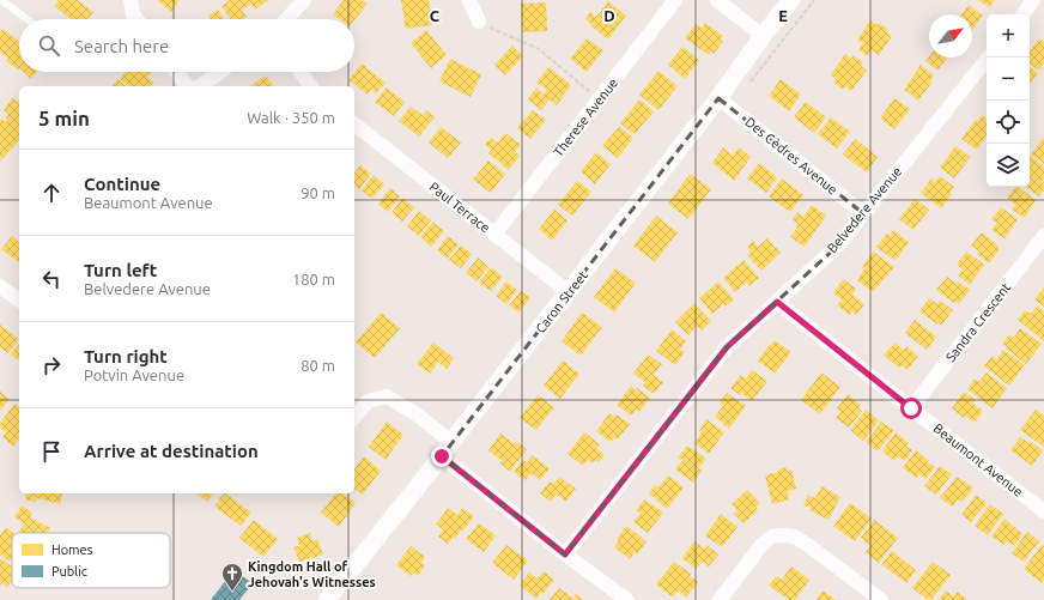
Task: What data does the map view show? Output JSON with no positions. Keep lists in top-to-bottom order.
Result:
{
  "streets": {
    "street": [
      "Therese Avenue",
      "Des Cèdres Avenue",
      "Paul Terrace",
      "Belvedere Avenue",
      "Caron Street",
      "Sandra Crescent",
      "Beaumont Avenue"
    ]
  },
  "crossings": [
    ["Therese Avenue", "Paul Terrace"],
    ["Des Cèdres Avenue", "Belvedere Avenue"],
    ["Des Cèdres Avenue", "Caron Street"],
    ["Paul Terrace", "Caron Street"],
    ["Belvedere Avenue", "Beaumont Avenue"],
    ["Sandra Crescent", "Beaumont Avenue"]
  ],
  "places": {
    "church": ["Kingdom Hall of Jehovah's Witnesses"]
  },
  "legend": ["Homes", "Public"],
  "north": "top right",
  "page": {
    "map_buttons": ["+", "−"],
    "search": "Search here",
    "heading": ["5 min", "Walk · 350 m"],
    "list": [
      ["Continue", "Beaumont Avenue", "90 m"],
      ["Turn left", "Belvedere Avenue", "180 m"],
      ["Turn right", "Potvin Avenue", "80 m"],
      "Arrive at destination"
    ]
  },
  "grid": {
    "columns": ["C", "D", "E"]
  }
}
